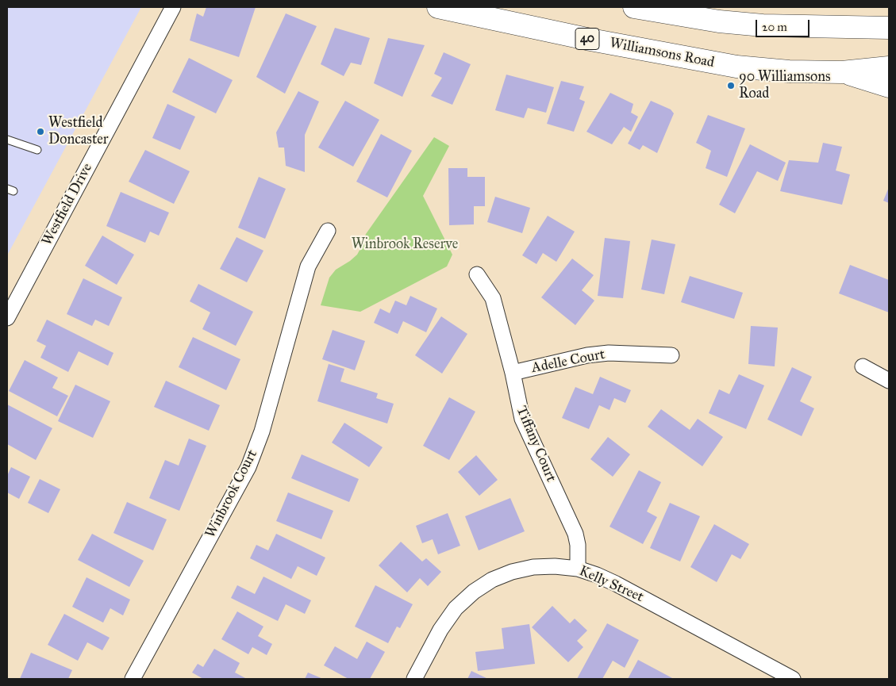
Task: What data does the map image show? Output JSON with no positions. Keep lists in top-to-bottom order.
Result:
{
  "streets": {
    "main road": ["40", "Williamsons Road"],
    "street": [
      "Westfield Drive",
      "Adelle Court",
      "Tiffany Court",
      "Winbrook Court",
      "Kelly Street"
    ]
  },
  "crossings": [
    ["40", "Williamsons Road"],
    ["Adelle Court", "Tiffany Court"],
    ["Tiffany Court", "Kelly Street"]
  ],
  "parks": ["Winbrook Reserve"],
  "places": ["90 Williamsons Road", "Westfield Doncaster"],
  "scale_bar": "20 m"
}
